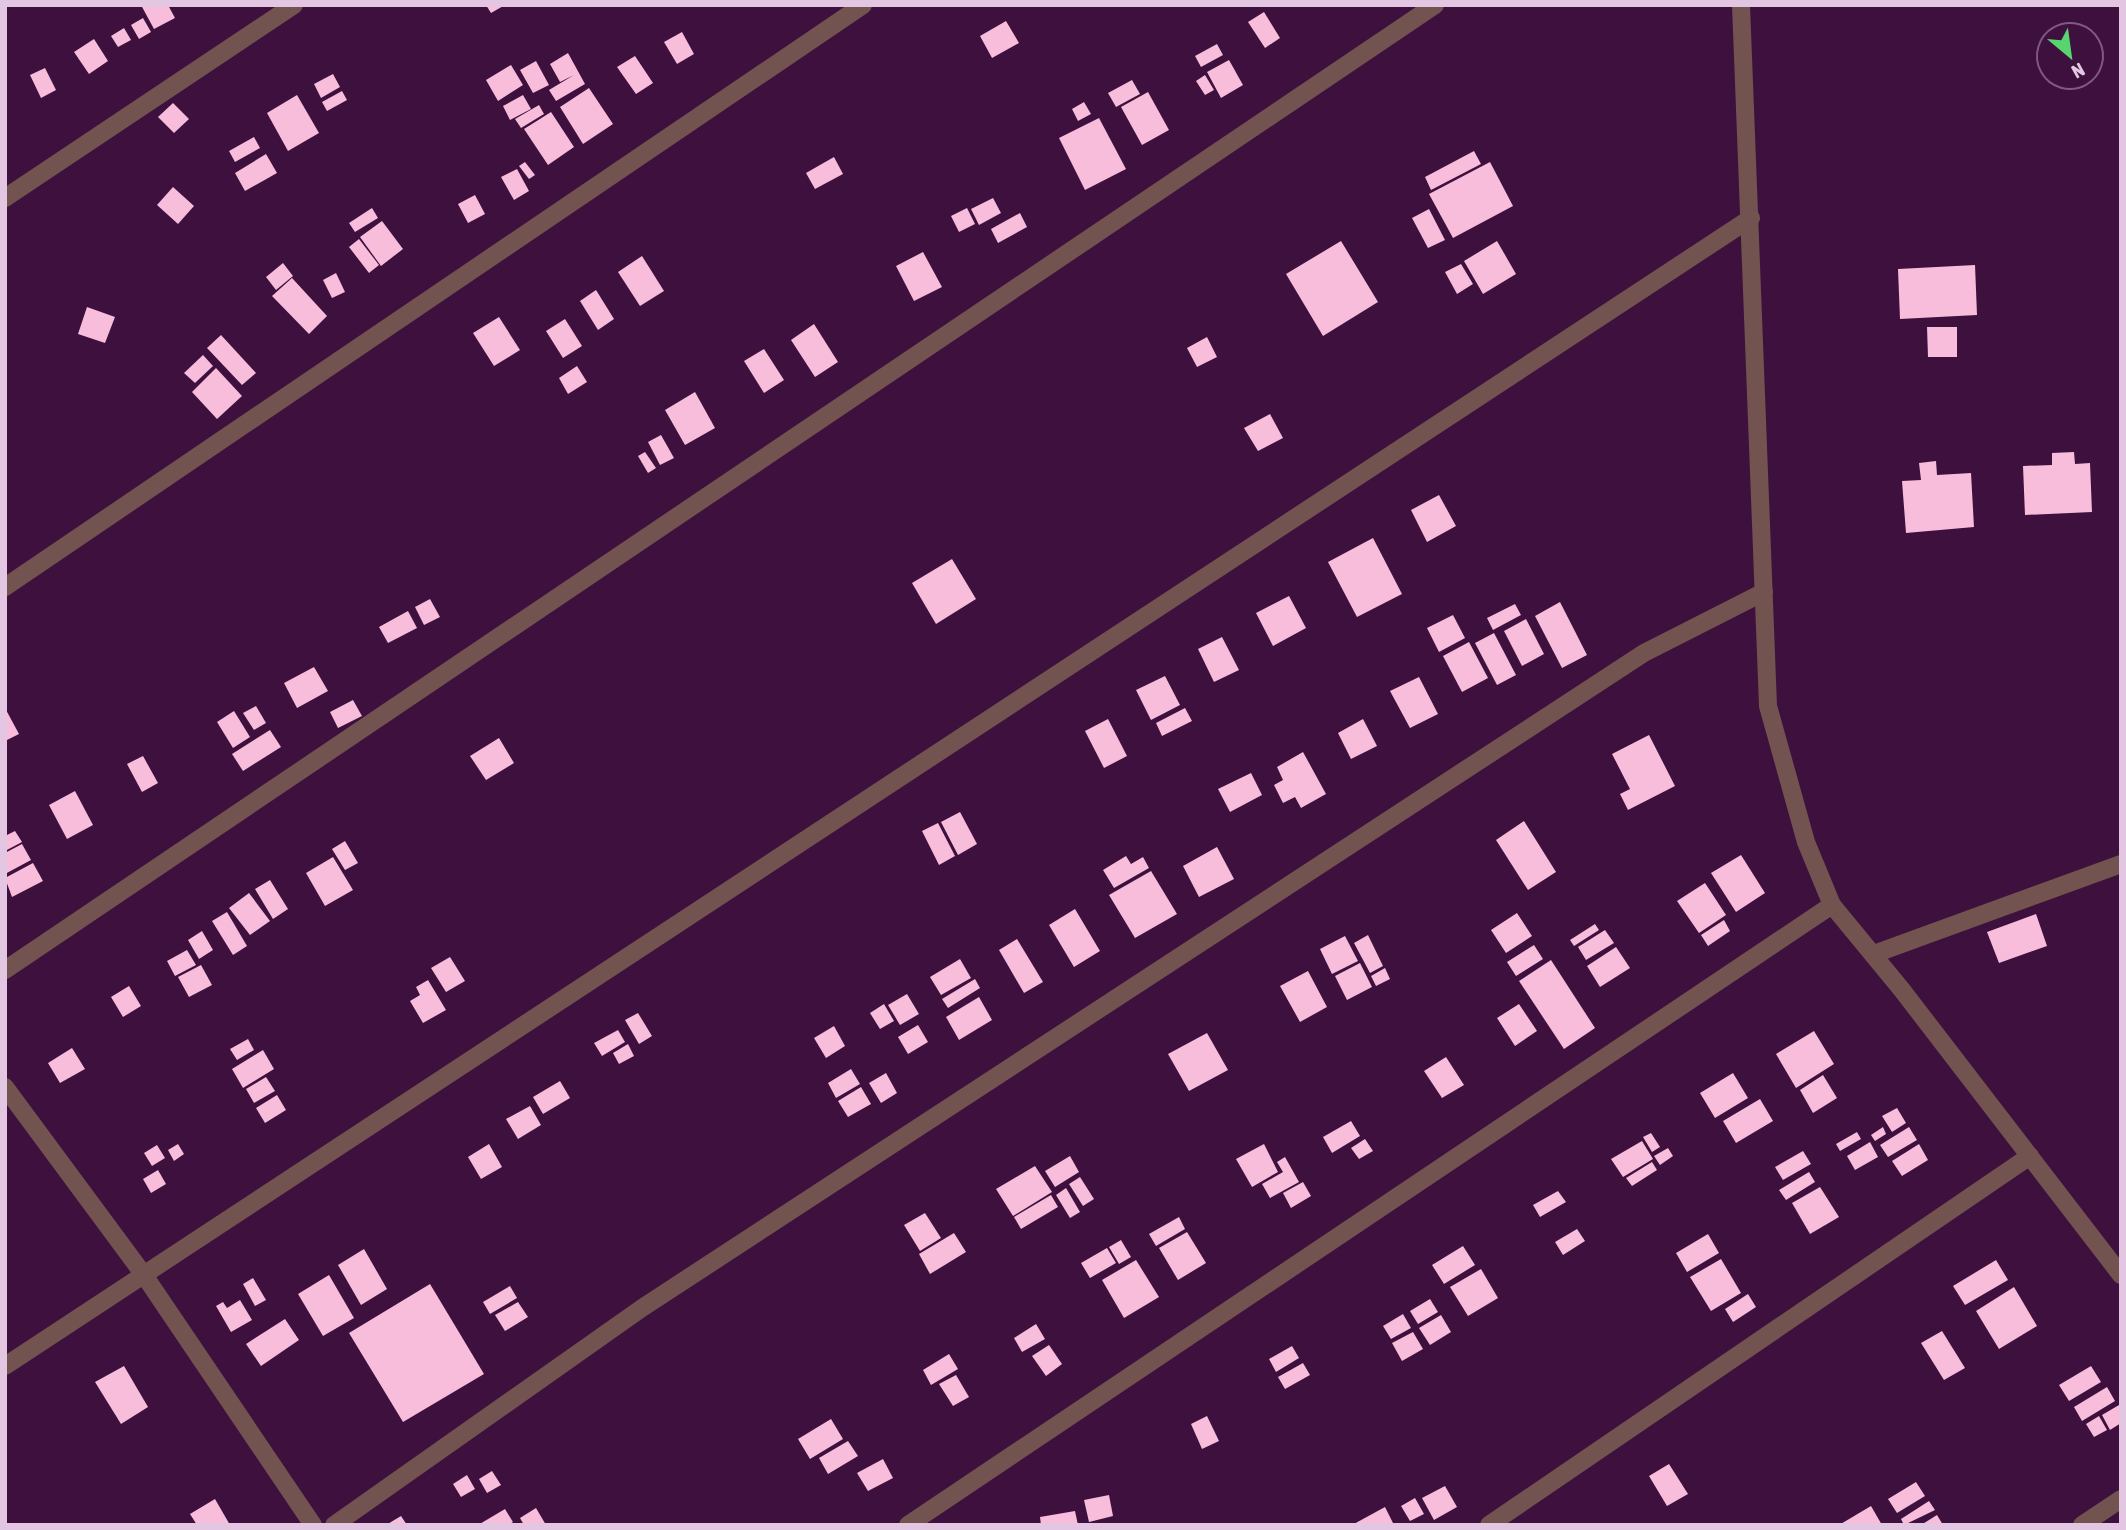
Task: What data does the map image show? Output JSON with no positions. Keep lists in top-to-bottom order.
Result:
{
  "north": "bottom right"
}
